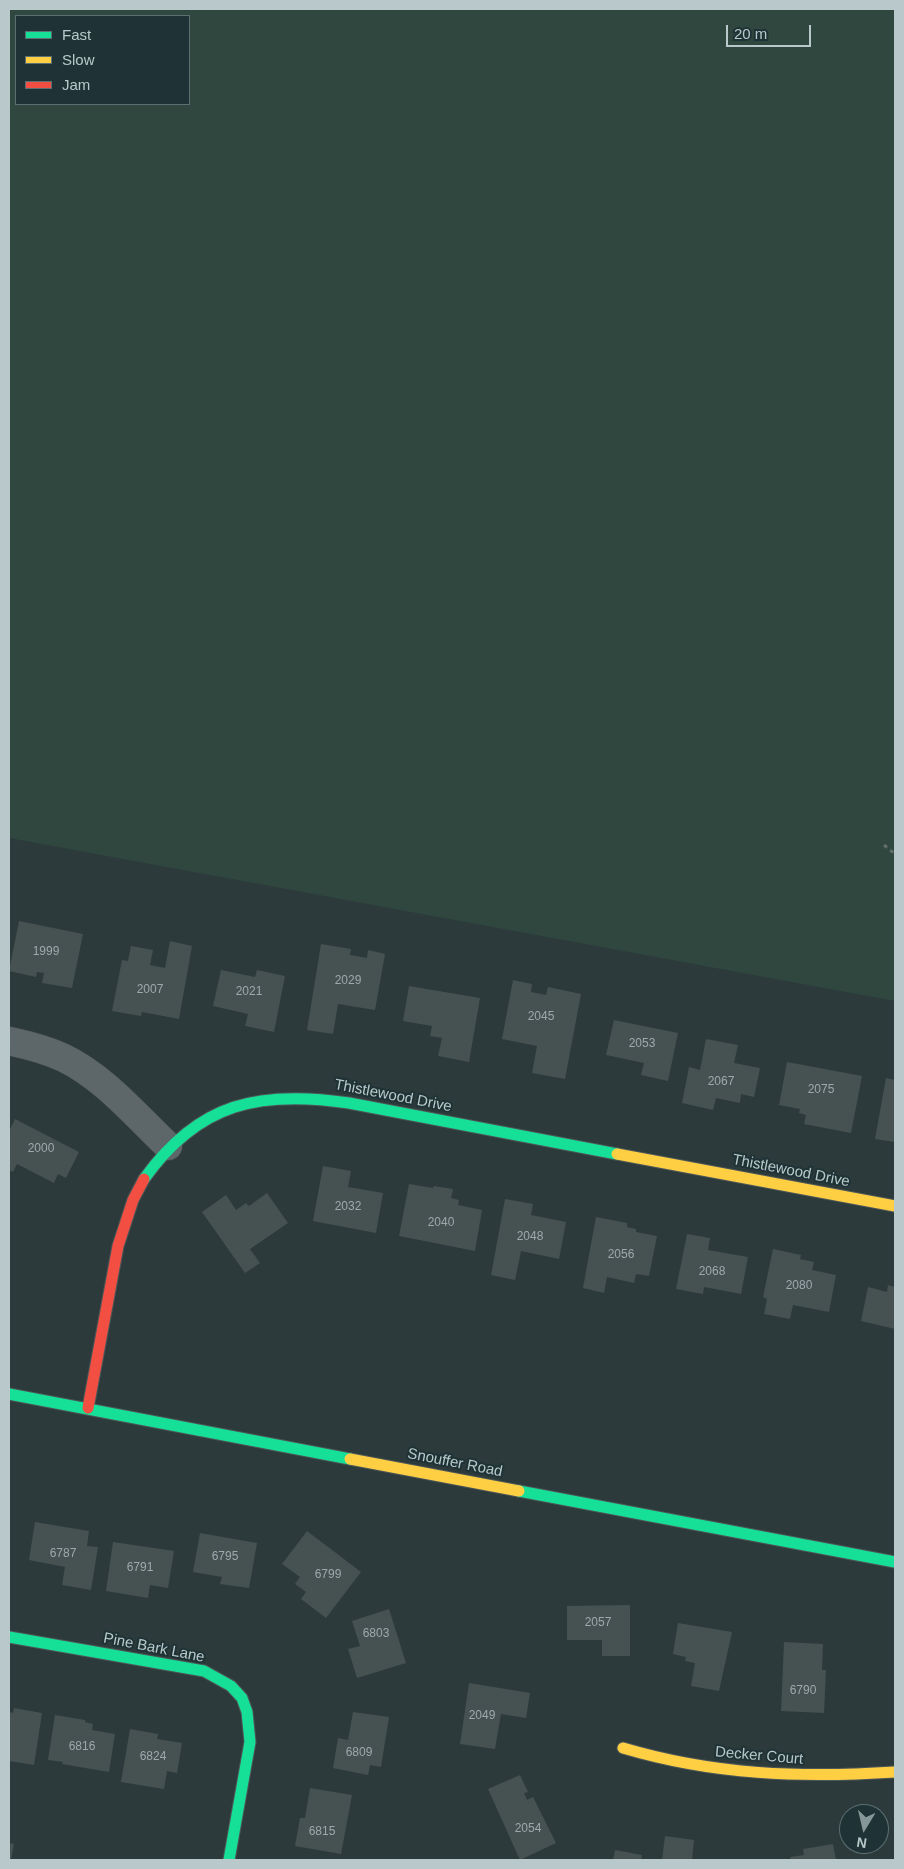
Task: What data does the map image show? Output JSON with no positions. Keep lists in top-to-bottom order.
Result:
{
  "streets": {
    "street": [
      "Thistlewood Drive",
      "Snouffer Road",
      "Pine Bark Lane",
      "Decker Court"
    ]
  },
  "crossings": [
    ["Thistlewood Drive", "Snouffer Road"]
  ],
  "house_numbers": [
    "1999",
    "2029",
    "2007",
    "2021",
    "2045",
    "2053",
    "2067",
    "2075",
    "2000",
    "2032",
    "2040",
    "2048",
    "2056",
    "2068",
    "2080",
    "6787",
    "6795",
    "6791",
    "6799",
    "2057",
    "6803",
    "6790",
    "2049",
    "6816",
    "6809",
    "6824",
    "2054",
    "6815"
  ],
  "legend": ["Fast", "Slow", "Jam"],
  "scale_bar": "20 m",
  "north": "bottom"
}
